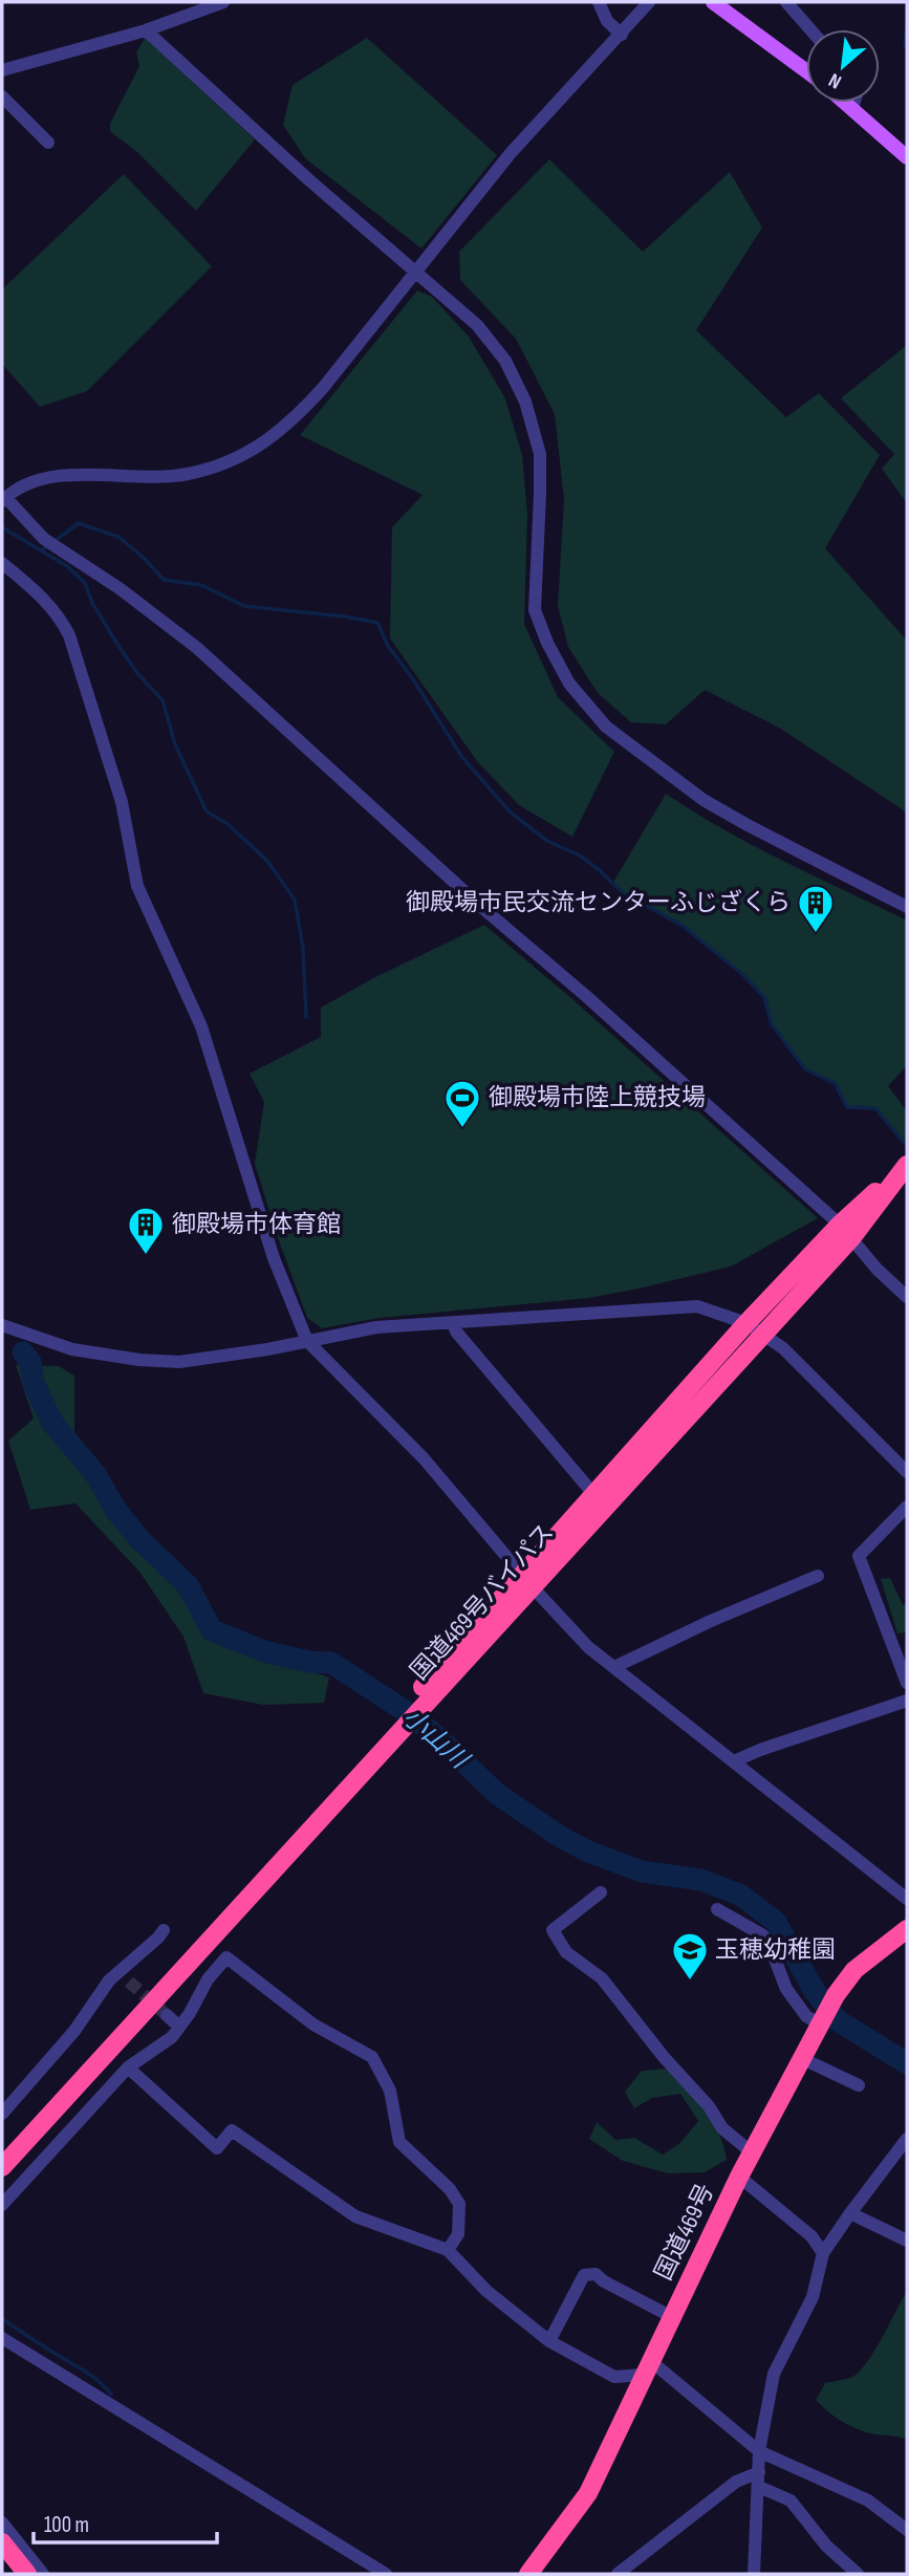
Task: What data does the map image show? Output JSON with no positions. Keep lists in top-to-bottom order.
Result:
{
  "streets": {
    "highway": ["国道469号バイパス", "国道469号"]
  },
  "water": ["小山川"],
  "places": {
    "building": ["御殿場市民交流センターふじざくら", "御殿場市体育館"],
    "sports": ["御殿場市陸上競技場"],
    "school or university": ["玉穂幼稚園"]
  },
  "scale_bar": "100 m",
  "north": "bottom left"
}
